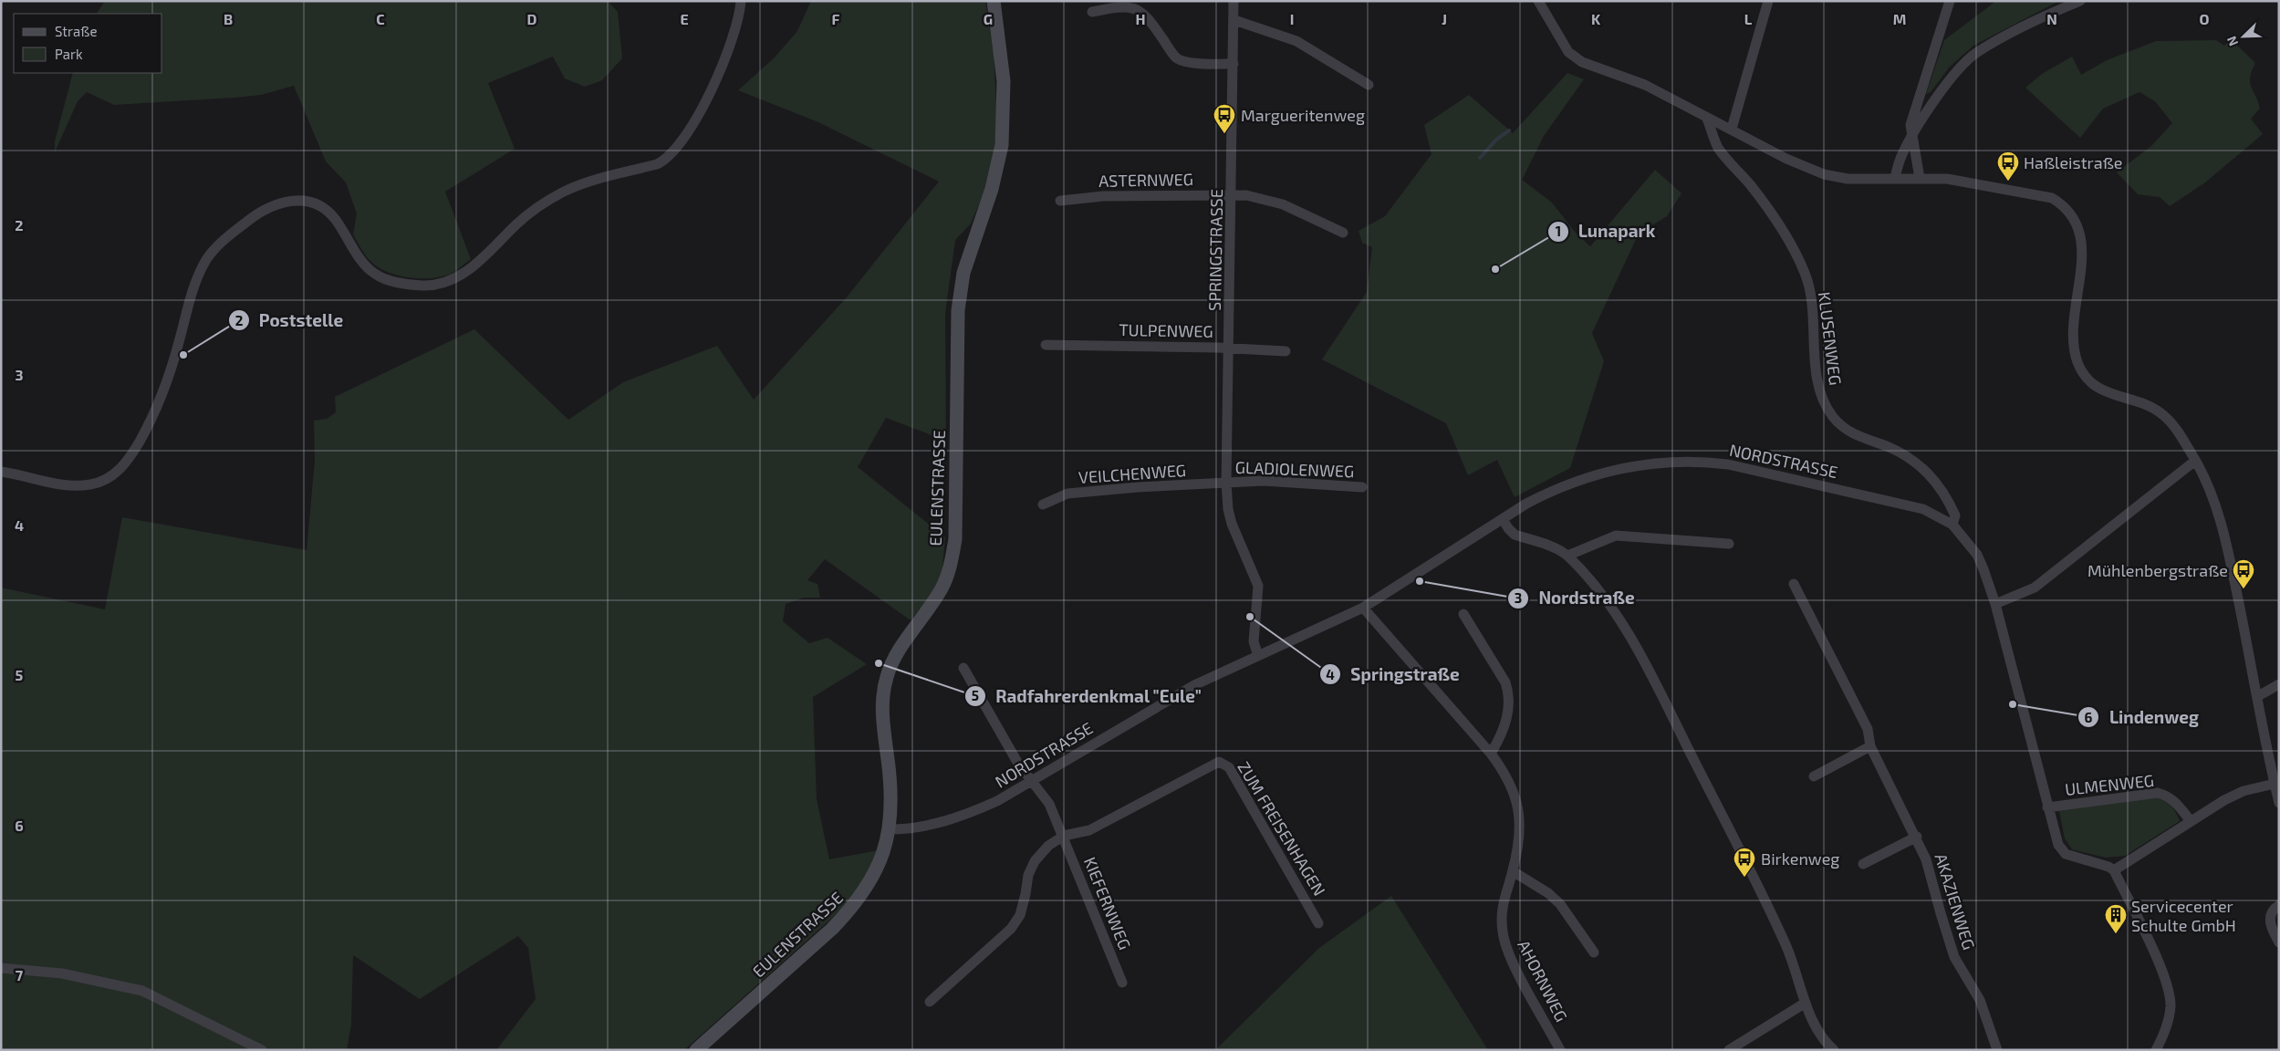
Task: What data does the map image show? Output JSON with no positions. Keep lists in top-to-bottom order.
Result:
{
  "streets": {
    "main road": ["EULENSTRASSE"],
    "street": [
      "ASTERNWEG",
      "SPRINGSTRASSE",
      "TULPENWEG",
      "KLUSENWEG",
      "NORDSTRASSE",
      "GLADIOLENWEG",
      "VEILCHENWEG",
      "ULMENWEG",
      "ZUM FREISENHAGEN",
      "AKAZIENWEG",
      "KIEFERNWEG",
      "AHORNWEG"
    ]
  },
  "crossings": [
    ["ASTERNWEG", "SPRINGSTRASSE"],
    ["SPRINGSTRASSE", "TULPENWEG"],
    ["SPRINGSTRASSE", "NORDSTRASSE"],
    ["SPRINGSTRASSE", "GLADIOLENWEG"],
    ["SPRINGSTRASSE", "VEILCHENWEG"],
    ["KLUSENWEG", "NORDSTRASSE"],
    ["NORDSTRASSE", "EULENSTRASSE"],
    ["NORDSTRASSE", "ULMENWEG"],
    ["NORDSTRASSE", "KIEFERNWEG"],
    ["NORDSTRASSE", "AHORNWEG"],
    ["GLADIOLENWEG", "VEILCHENWEG"],
    ["ZUM FREISENHAGEN", "KIEFERNWEG"]
  ],
  "places": {
    "bus stop": [
      "Margueritenweg",
      "Haßleistraße",
      "Mühlenbergstraße",
      "Birkenweg"
    ],
    "other": [
      "Lunapark",
      "Poststelle",
      "Nordstraße",
      "Springstraße",
      "Radfahrerdenkmal \"Eule\"",
      "Lindenweg"
    ],
    "building": ["Servicecenter Schulte GmbH"]
  },
  "legend": ["Straße", "Park"],
  "north": "bottom left",
  "grid": {
    "columns": [
      "B",
      "C",
      "D",
      "E",
      "F",
      "G",
      "H",
      "I",
      "J",
      "K",
      "L",
      "M",
      "N",
      "O"
    ],
    "rows": [
      "2",
      "3",
      "4",
      "5",
      "6",
      "7"
    ]
  }
}
